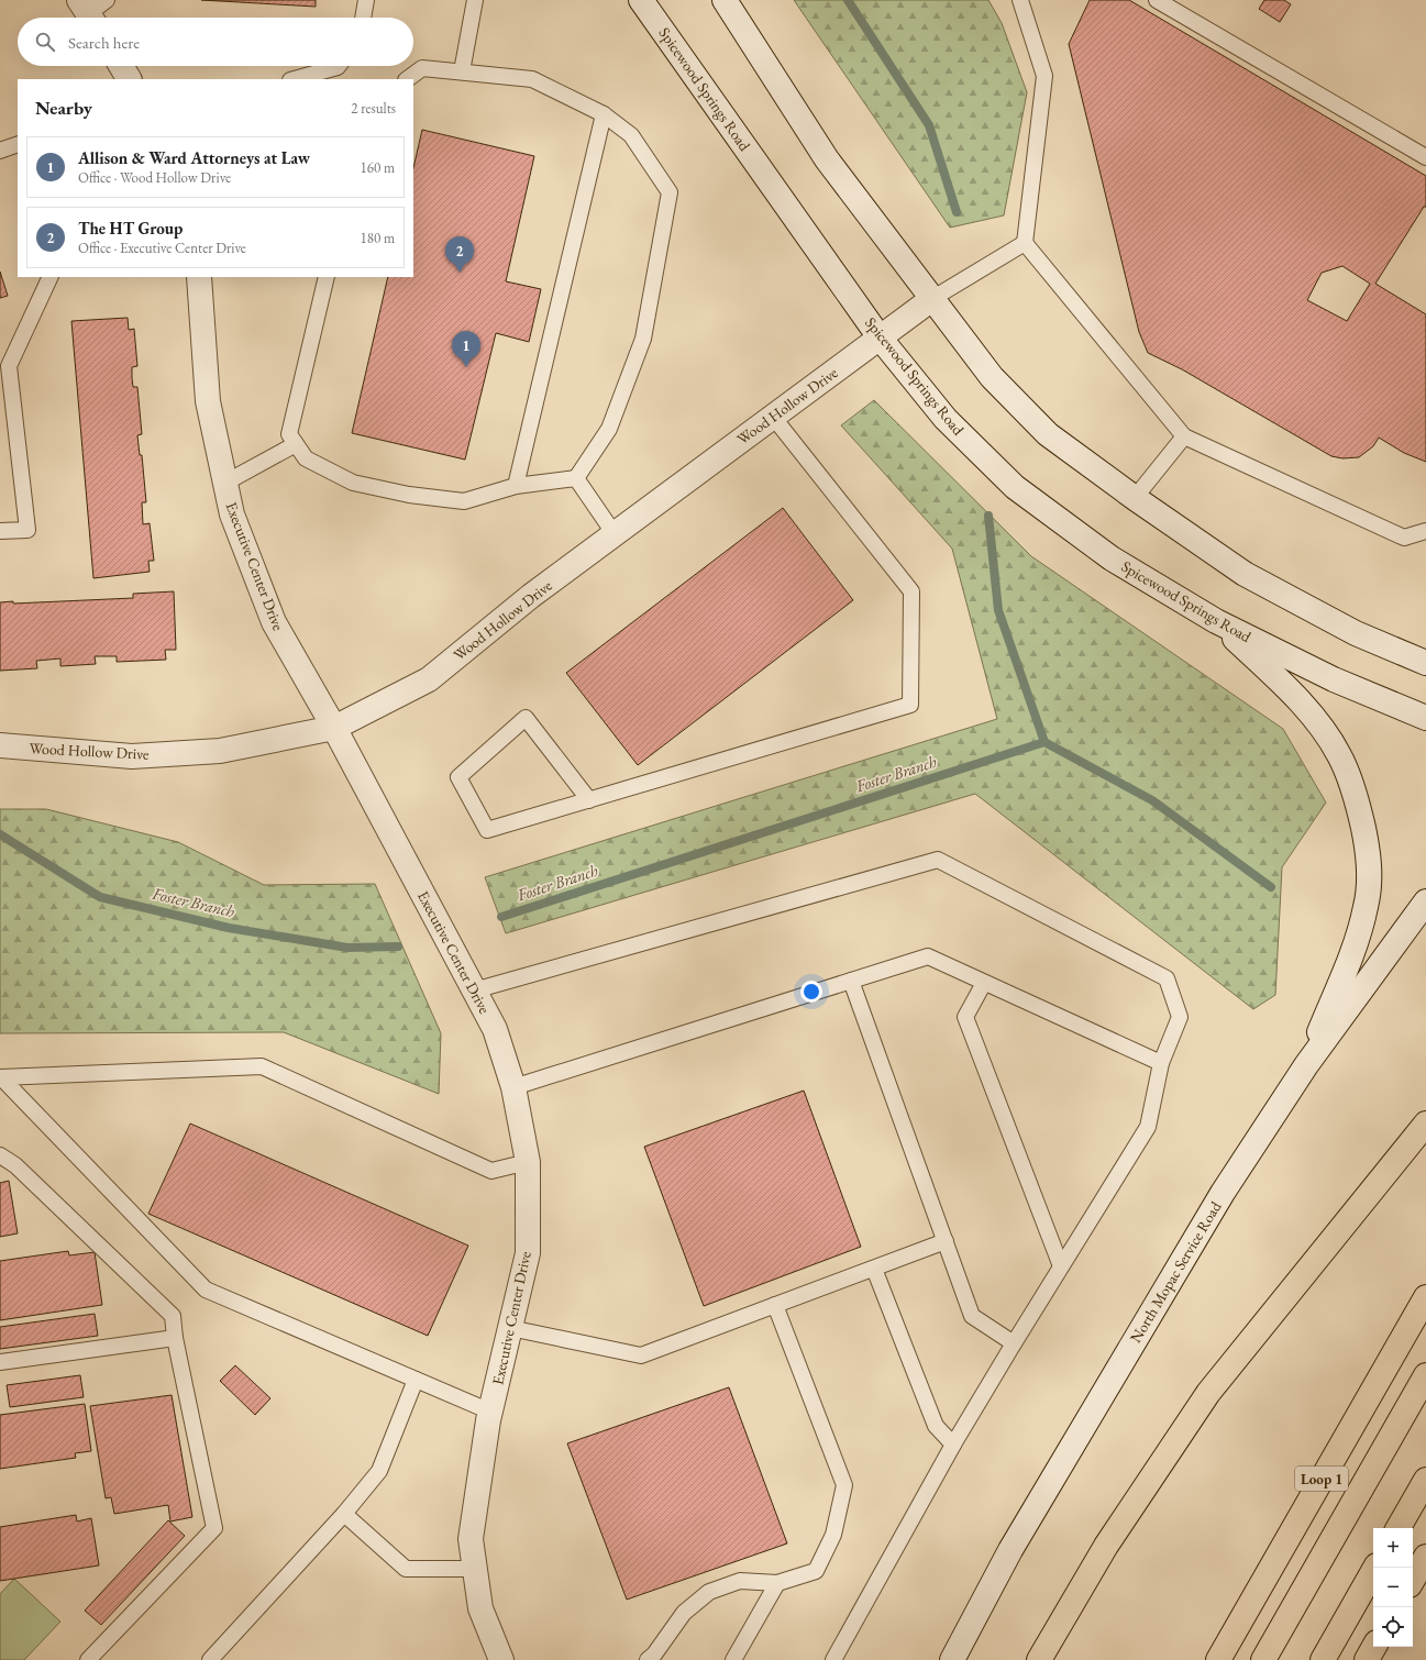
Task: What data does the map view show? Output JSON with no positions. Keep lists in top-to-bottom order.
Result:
{
  "streets": {
    "highway": ["Loop 1"],
    "main road": [
      "Spicewood Springs Road",
      "Wood Hollow Drive",
      "Executive Center Drive",
      "North Mopac Service Road"
    ]
  },
  "crossings": [
    ["Spicewood Springs Road", "Wood Hollow Drive"],
    ["Wood Hollow Drive", "Executive Center Drive"]
  ],
  "water": ["Foster Branch"],
  "page": {
    "search": "Search here",
    "heading": ["Nearby", "2 results"],
    "list": [
      {
        "mark": "1",
        "name": "Allison & Ward Attorneys at Law",
        "note": "Office · Wood Hollow Drive",
        "value": "160 m"
      },
      {
        "mark": "2",
        "name": "The HT Group",
        "note": "Office · Executive Center Drive",
        "value": "180 m"
      }
    ],
    "pins": ["2", "1"],
    "map_buttons": ["+", "−"]
  }
}
